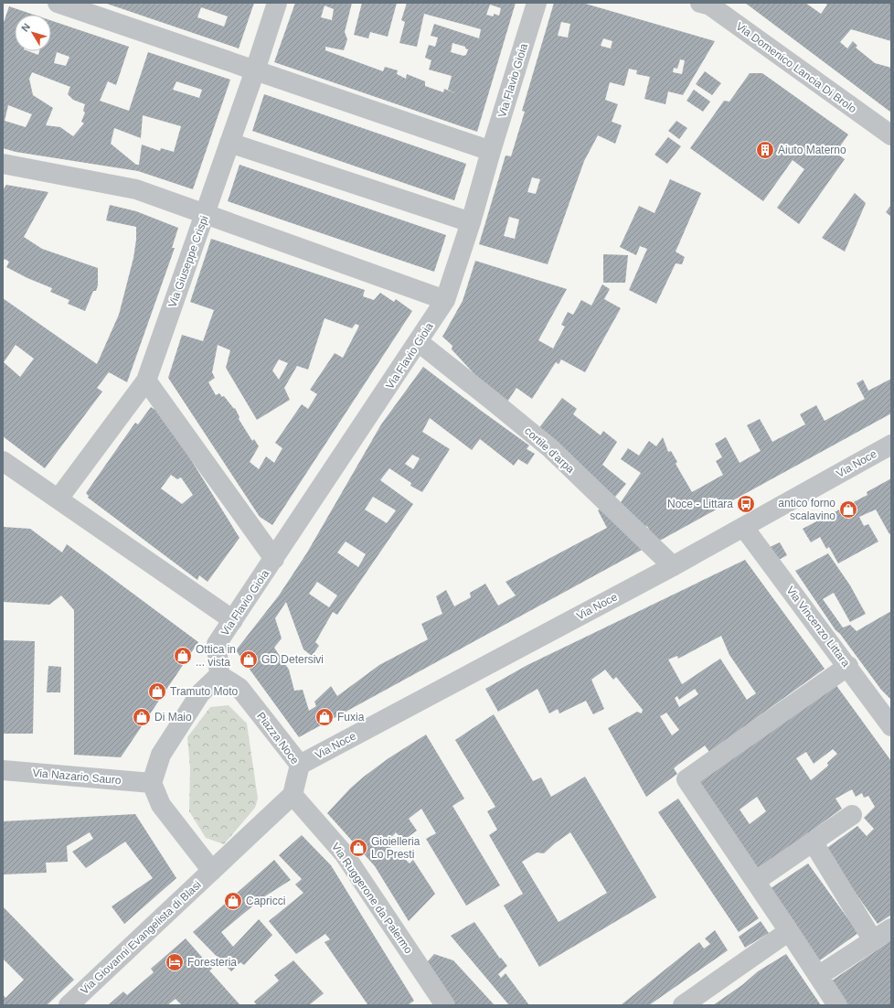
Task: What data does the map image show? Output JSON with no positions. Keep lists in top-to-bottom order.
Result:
{
  "streets": {
    "street": [
      "Via Domenico Lancia Di Brolo",
      "Via Flavio Gioia",
      "Via Giuseppe Crispi",
      "cortile d'arpa",
      "Via Noce",
      "Via Vincenzo Littara",
      "Piazza Noce",
      "Via Nazario Sauro",
      "Via Ruggerone da Palermo",
      "Via Giovanni Evangelista di Blasi"
    ]
  },
  "crossings": [
    ["Via Flavio Gioia", "cortile d'arpa"],
    ["Via Flavio Gioia", "Piazza Noce"],
    ["cortile d'arpa", "Via Noce"],
    ["Via Noce", "Via Vincenzo Littara"],
    ["Via Noce", "Piazza Noce"],
    ["Piazza Noce", "Via Ruggerone da Palermo"]
  ],
  "places": {
    "building": ["Aiuto Materno"],
    "bus stop": ["Noce - Littara"],
    "shop": [
      "antico forno scalavino",
      "Ottica in ... vista",
      "GD Detersivi",
      "Tramuto Moto",
      "Di Maio",
      "Fuxia",
      "Gioielleria Lo Presti",
      "Capricci"
    ],
    "hotel": ["Foresteria"]
  },
  "north": "top left"
}
